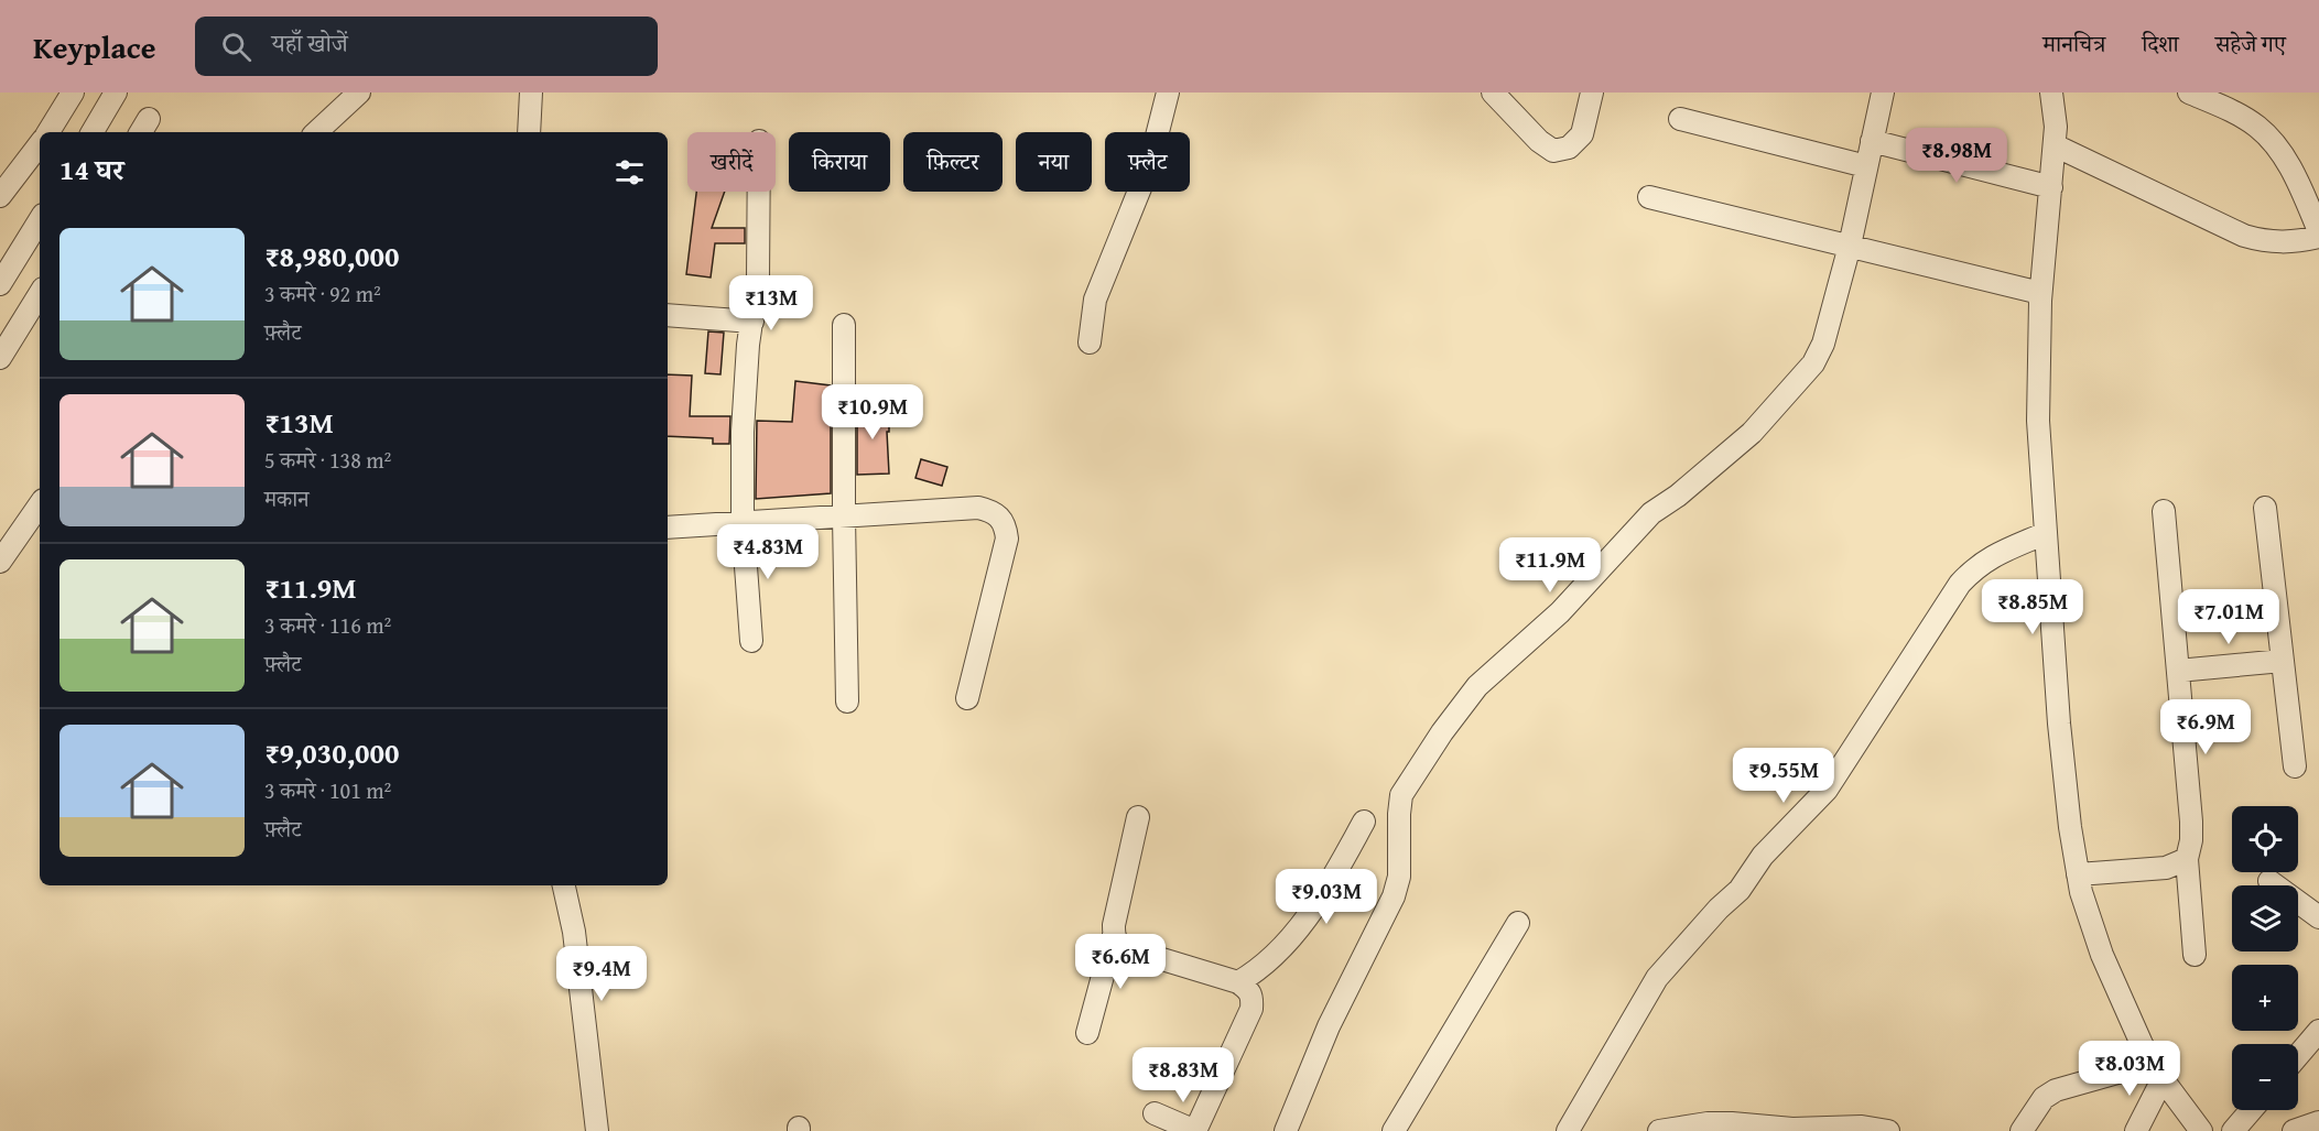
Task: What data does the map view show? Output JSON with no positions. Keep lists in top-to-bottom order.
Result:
{
  "page": {
    "header": "Keyplace",
    "search": "यहाँ खोजें",
    "nav": ["मानचित्र", "दिशा", "सहेजे गए"],
    "price": [
      "₹8.98M",
      "₹13M",
      "₹10.9M",
      "₹4.83M",
      "₹11.9M",
      "₹8.85M",
      "₹7.01M",
      "₹6.9M",
      "₹9.55M",
      "₹9.03M",
      "₹6.6M",
      "₹9.4M",
      "₹8.03M",
      "₹8.83M"
    ],
    "chip": [
      "खरीदें",
      "किराया",
      "फ़िल्टर",
      "नया",
      "फ़्लैट"
    ],
    "heading": "14 घर",
    "list": [
      {
        "name": "₹8,980,000",
        "note": "3 कमरे · 92 m² · फ़्लैट"
      },
      {
        "name": "₹13M",
        "note": "5 कमरे · 138 m² · मकान"
      },
      {
        "name": "₹11.9M",
        "note": "3 कमरे · 116 m² · फ़्लैट"
      },
      {
        "name": "₹9,030,000",
        "note": "3 कमरे · 101 m² · फ़्लैट"
      }
    ],
    "map_buttons": ["+", "−"]
  }
}
